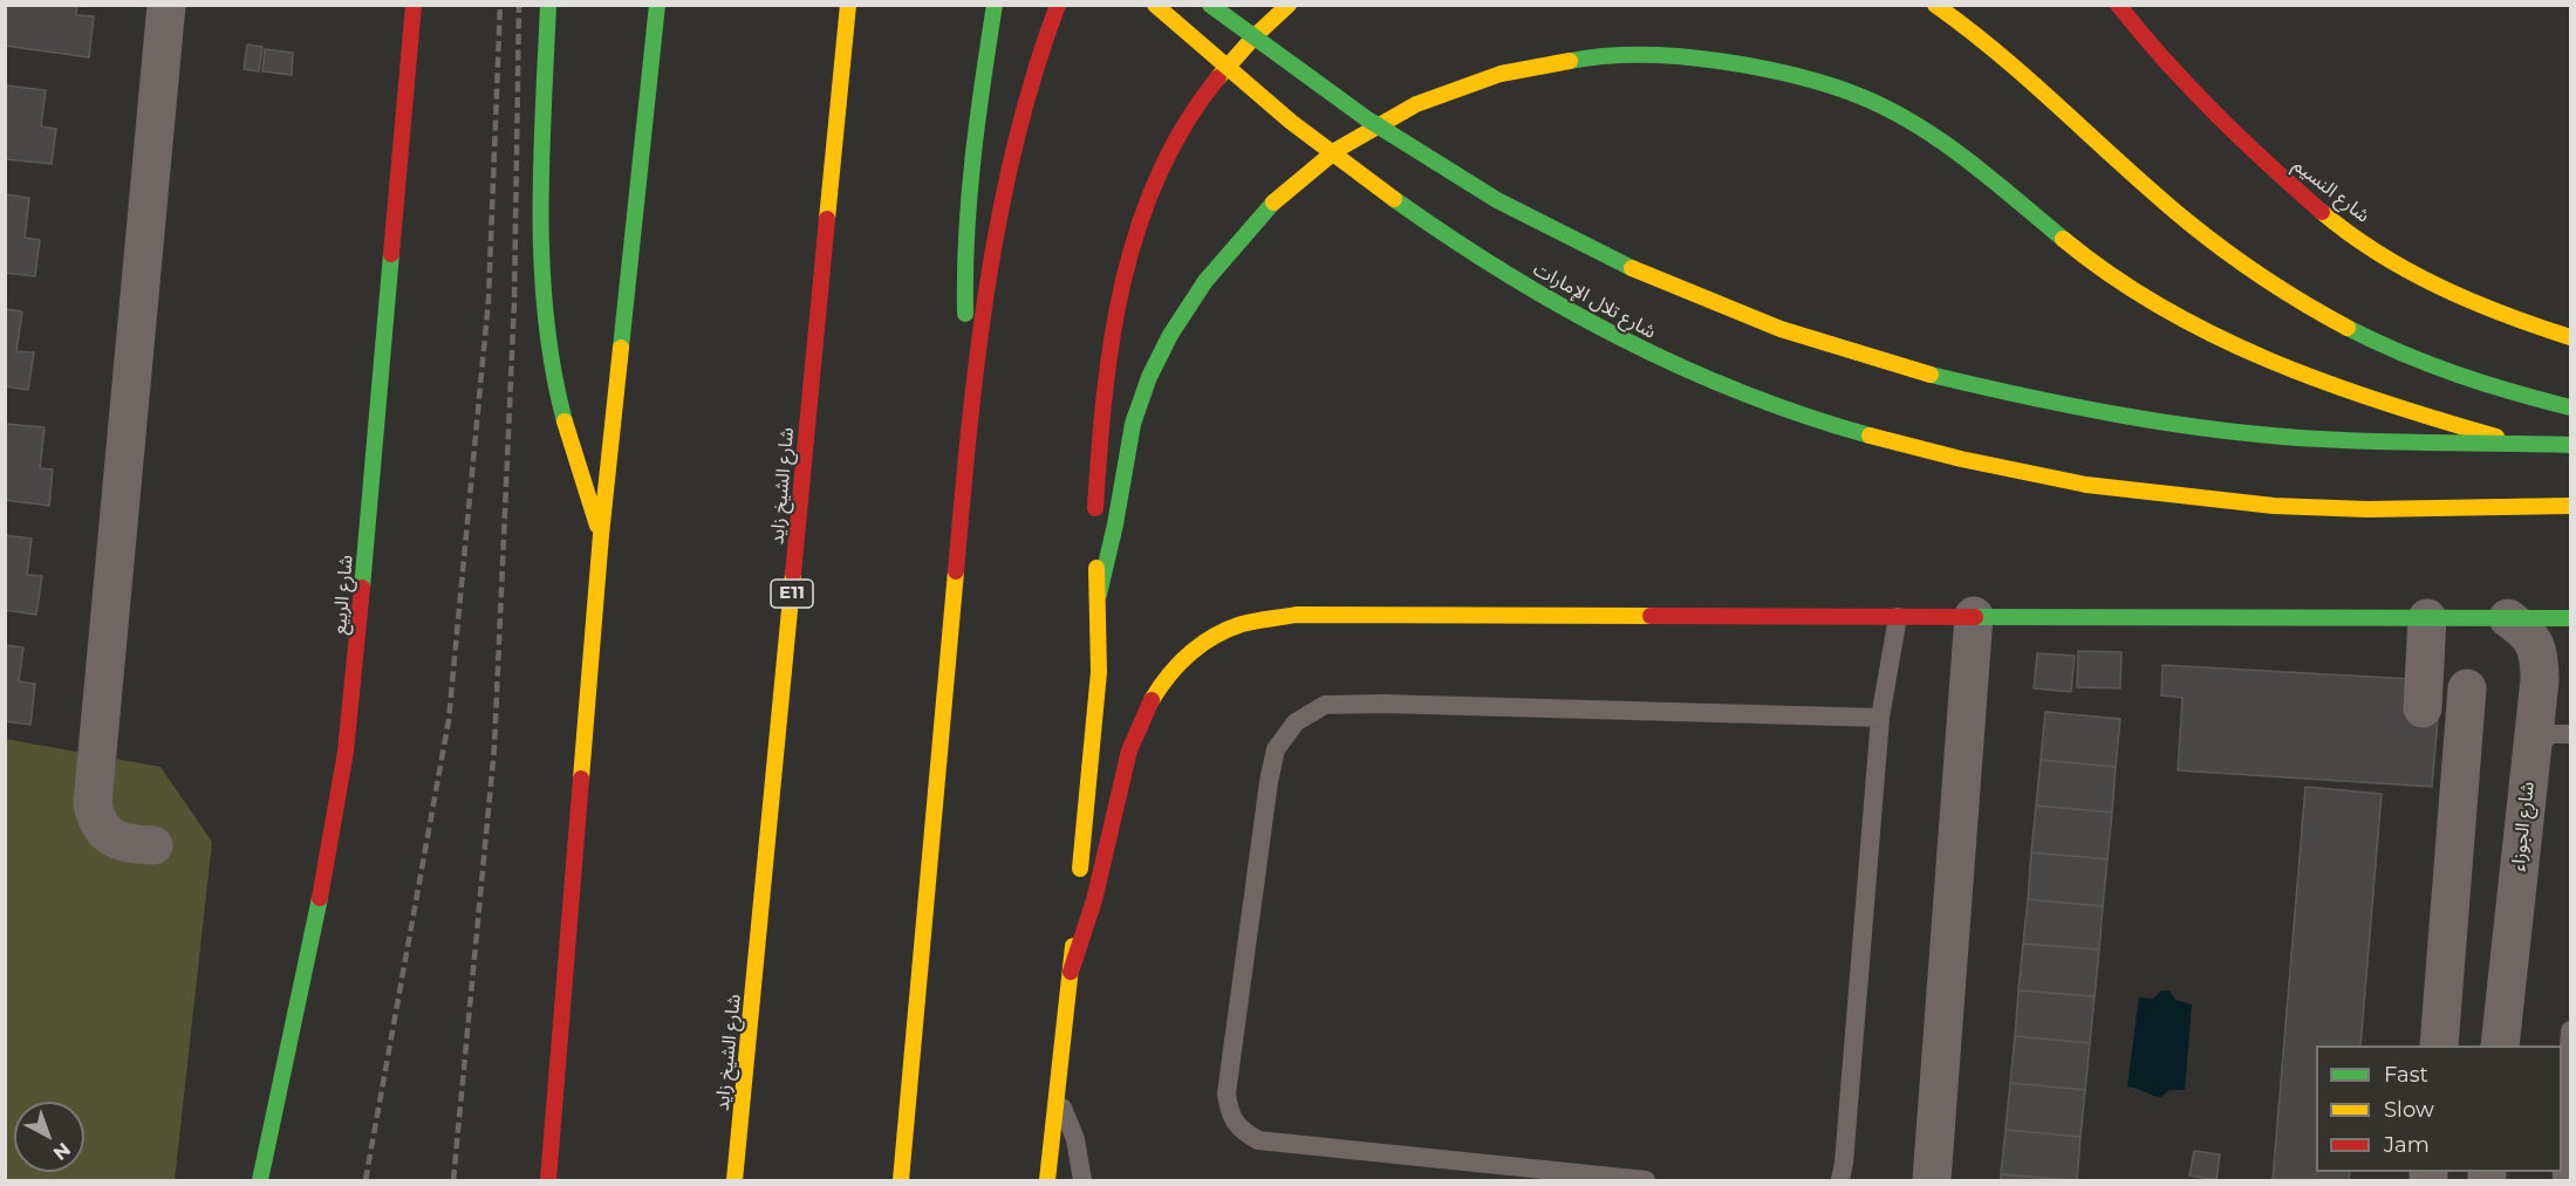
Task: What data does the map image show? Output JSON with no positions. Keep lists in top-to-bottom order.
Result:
{
  "streets": {
    "main road": [
      "شارع النسيم",
      "شارع تلال الإمارات",
      "شارع الشيخ زايد",
      "E11",
      "شارع الربيع"
    ],
    "street": ["شارع الجوزاء"]
  },
  "legend": ["Fast", "Slow", "Jam"],
  "north": "bottom right"
}
